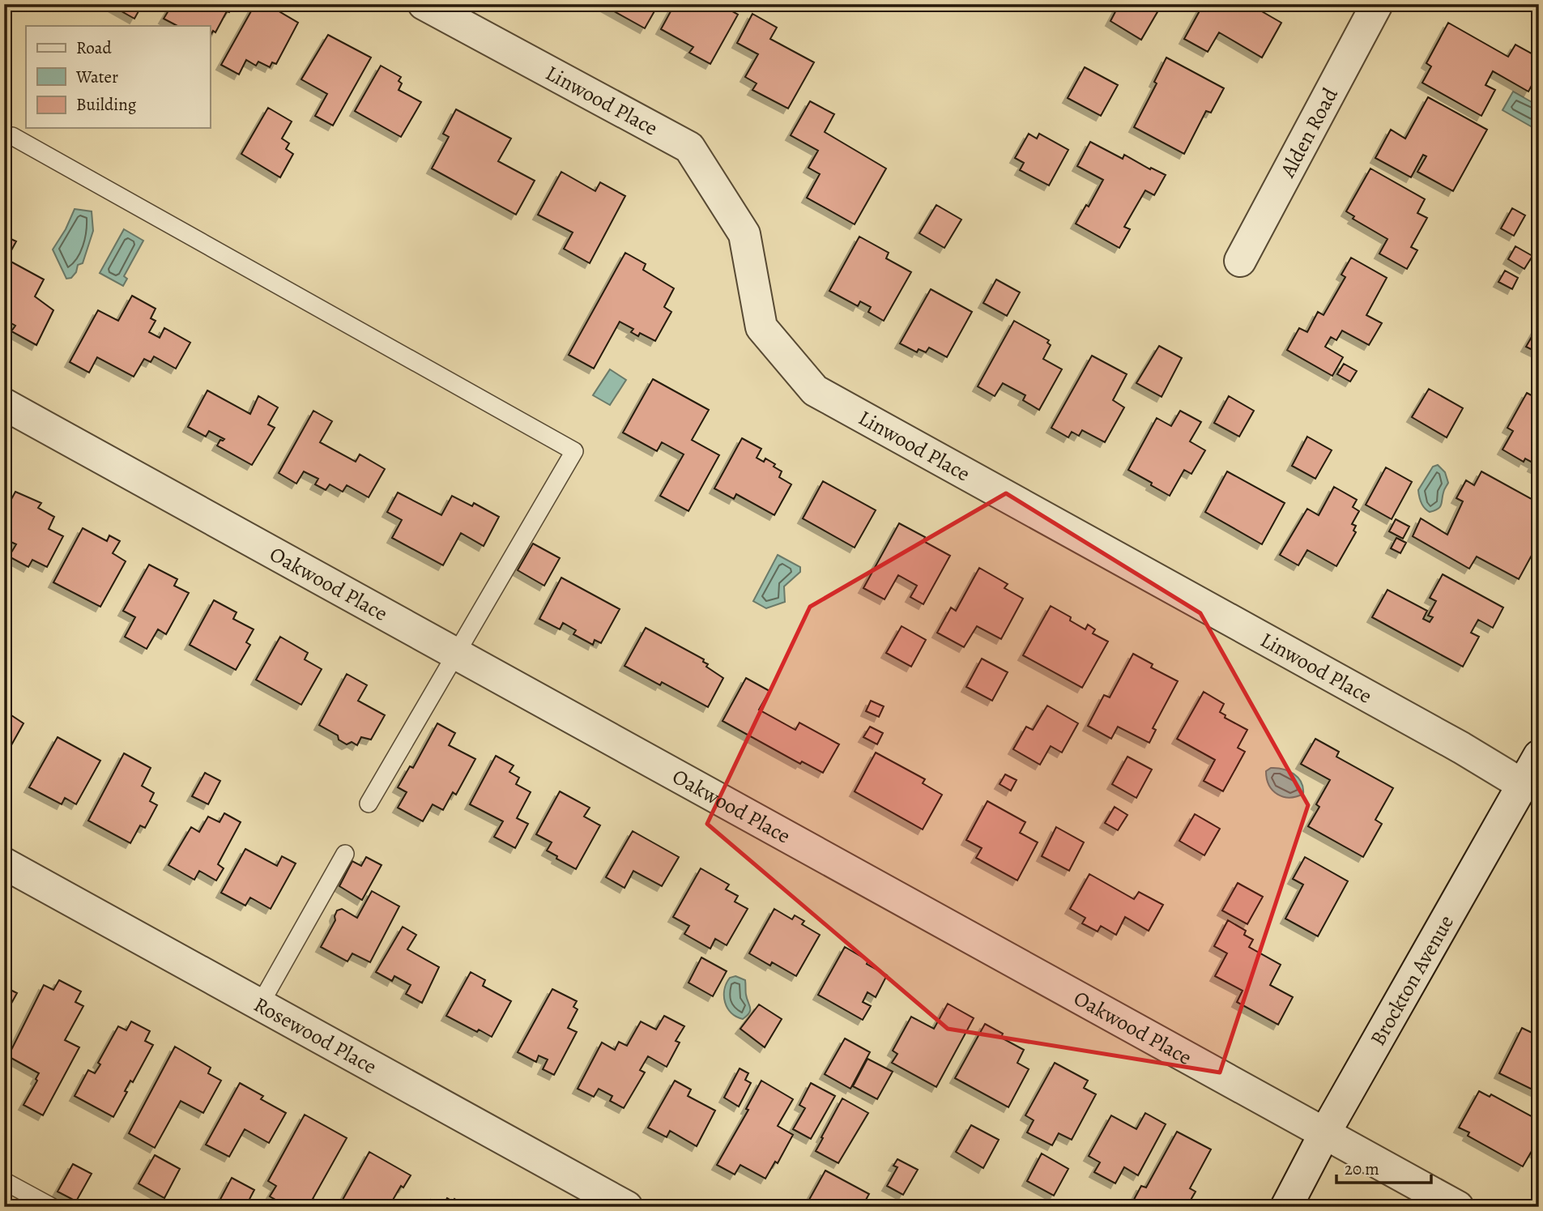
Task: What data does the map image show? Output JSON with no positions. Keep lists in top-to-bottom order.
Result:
{
  "streets": {
    "street": [
      "Linwood Place",
      "Alden Road",
      "Oakwood Place",
      "Brockton Avenue",
      "Rosewood Place"
    ]
  },
  "crossings": [
    ["Linwood Place", "Brockton Avenue"],
    ["Oakwood Place", "Brockton Avenue"]
  ],
  "legend": ["Road", "Water", "Building"],
  "scale_bar": "20 m"
}
